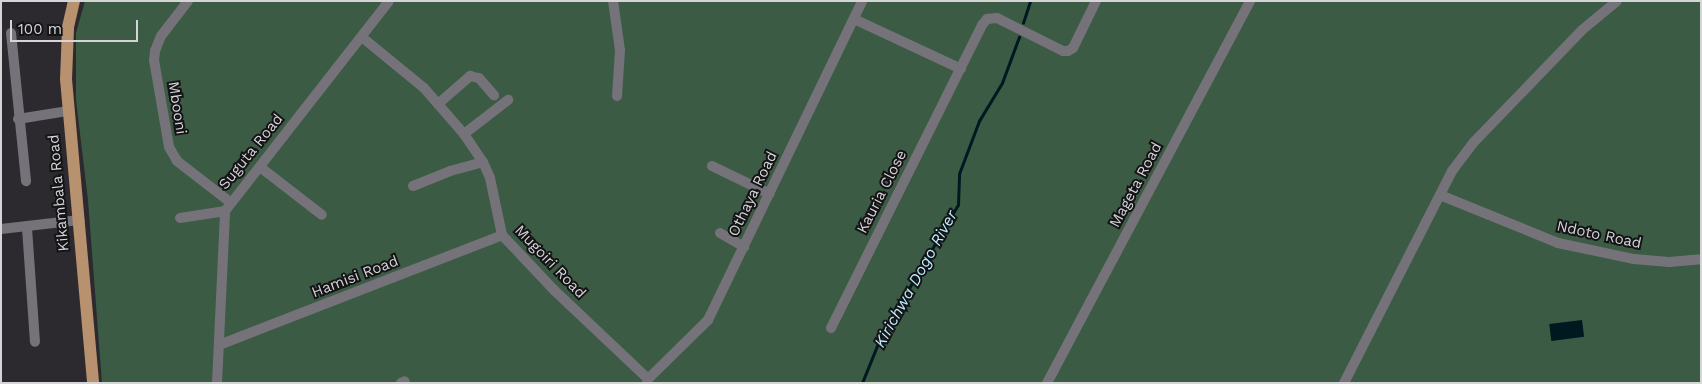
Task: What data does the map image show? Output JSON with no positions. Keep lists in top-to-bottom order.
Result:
{
  "streets": {
    "main road": ["Kikambala Road"],
    "street": [
      "Mbooni",
      "Suguta Road",
      "Mageta Road",
      "Kauria Close",
      "Othaya Road",
      "Ndoto Road",
      "Mugoiri Road",
      "Hamisi Road"
    ]
  },
  "crossings": [
    ["Mbooni", "Suguta Road"],
    ["Suguta Road", "Mugoiri Road"],
    ["Suguta Road", "Hamisi Road"],
    ["Othaya Road", "Mugoiri Road"],
    ["Mugoiri Road", "Hamisi Road"]
  ],
  "water": ["Kirichwa Dogo River"],
  "scale_bar": "100 m"
}
